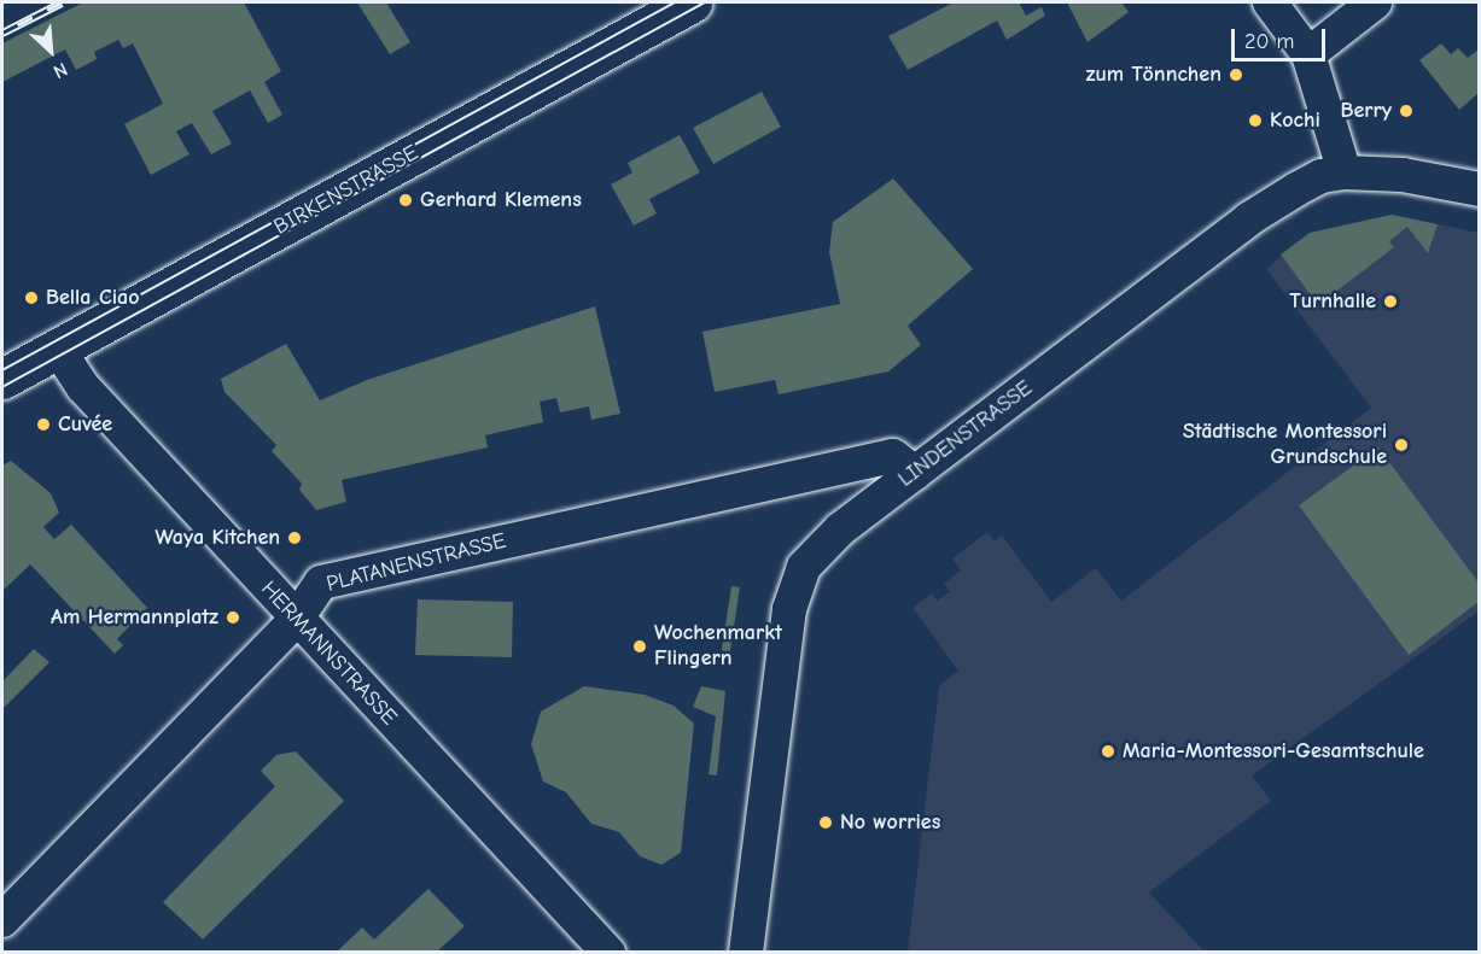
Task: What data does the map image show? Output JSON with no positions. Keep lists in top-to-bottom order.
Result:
{
  "streets": {
    "street": [
      "BIRKENSTRASSE",
      "LINDENSTRASSE",
      "PLATANENSTRASSE",
      "HERMANNSTRASSE"
    ]
  },
  "crossings": [
    ["BIRKENSTRASSE", "HERMANNSTRASSE"],
    ["LINDENSTRASSE", "PLATANENSTRASSE"],
    ["PLATANENSTRASSE", "HERMANNSTRASSE"]
  ],
  "places": [
    "zum Tönnchen",
    "Berry",
    "Kochi",
    "Gerhard Klemens",
    "Bella Ciao",
    "Turnhalle",
    "Cuvée",
    "Städtische Montessori Grundschule",
    "Waya Kitchen",
    "Am Hermannplatz",
    "Wochenmarkt Flingern",
    "Maria-Montessori-Gesamtschule",
    "No worries"
  ],
  "scale_bar": "20 m",
  "north": "bottom right"
}
